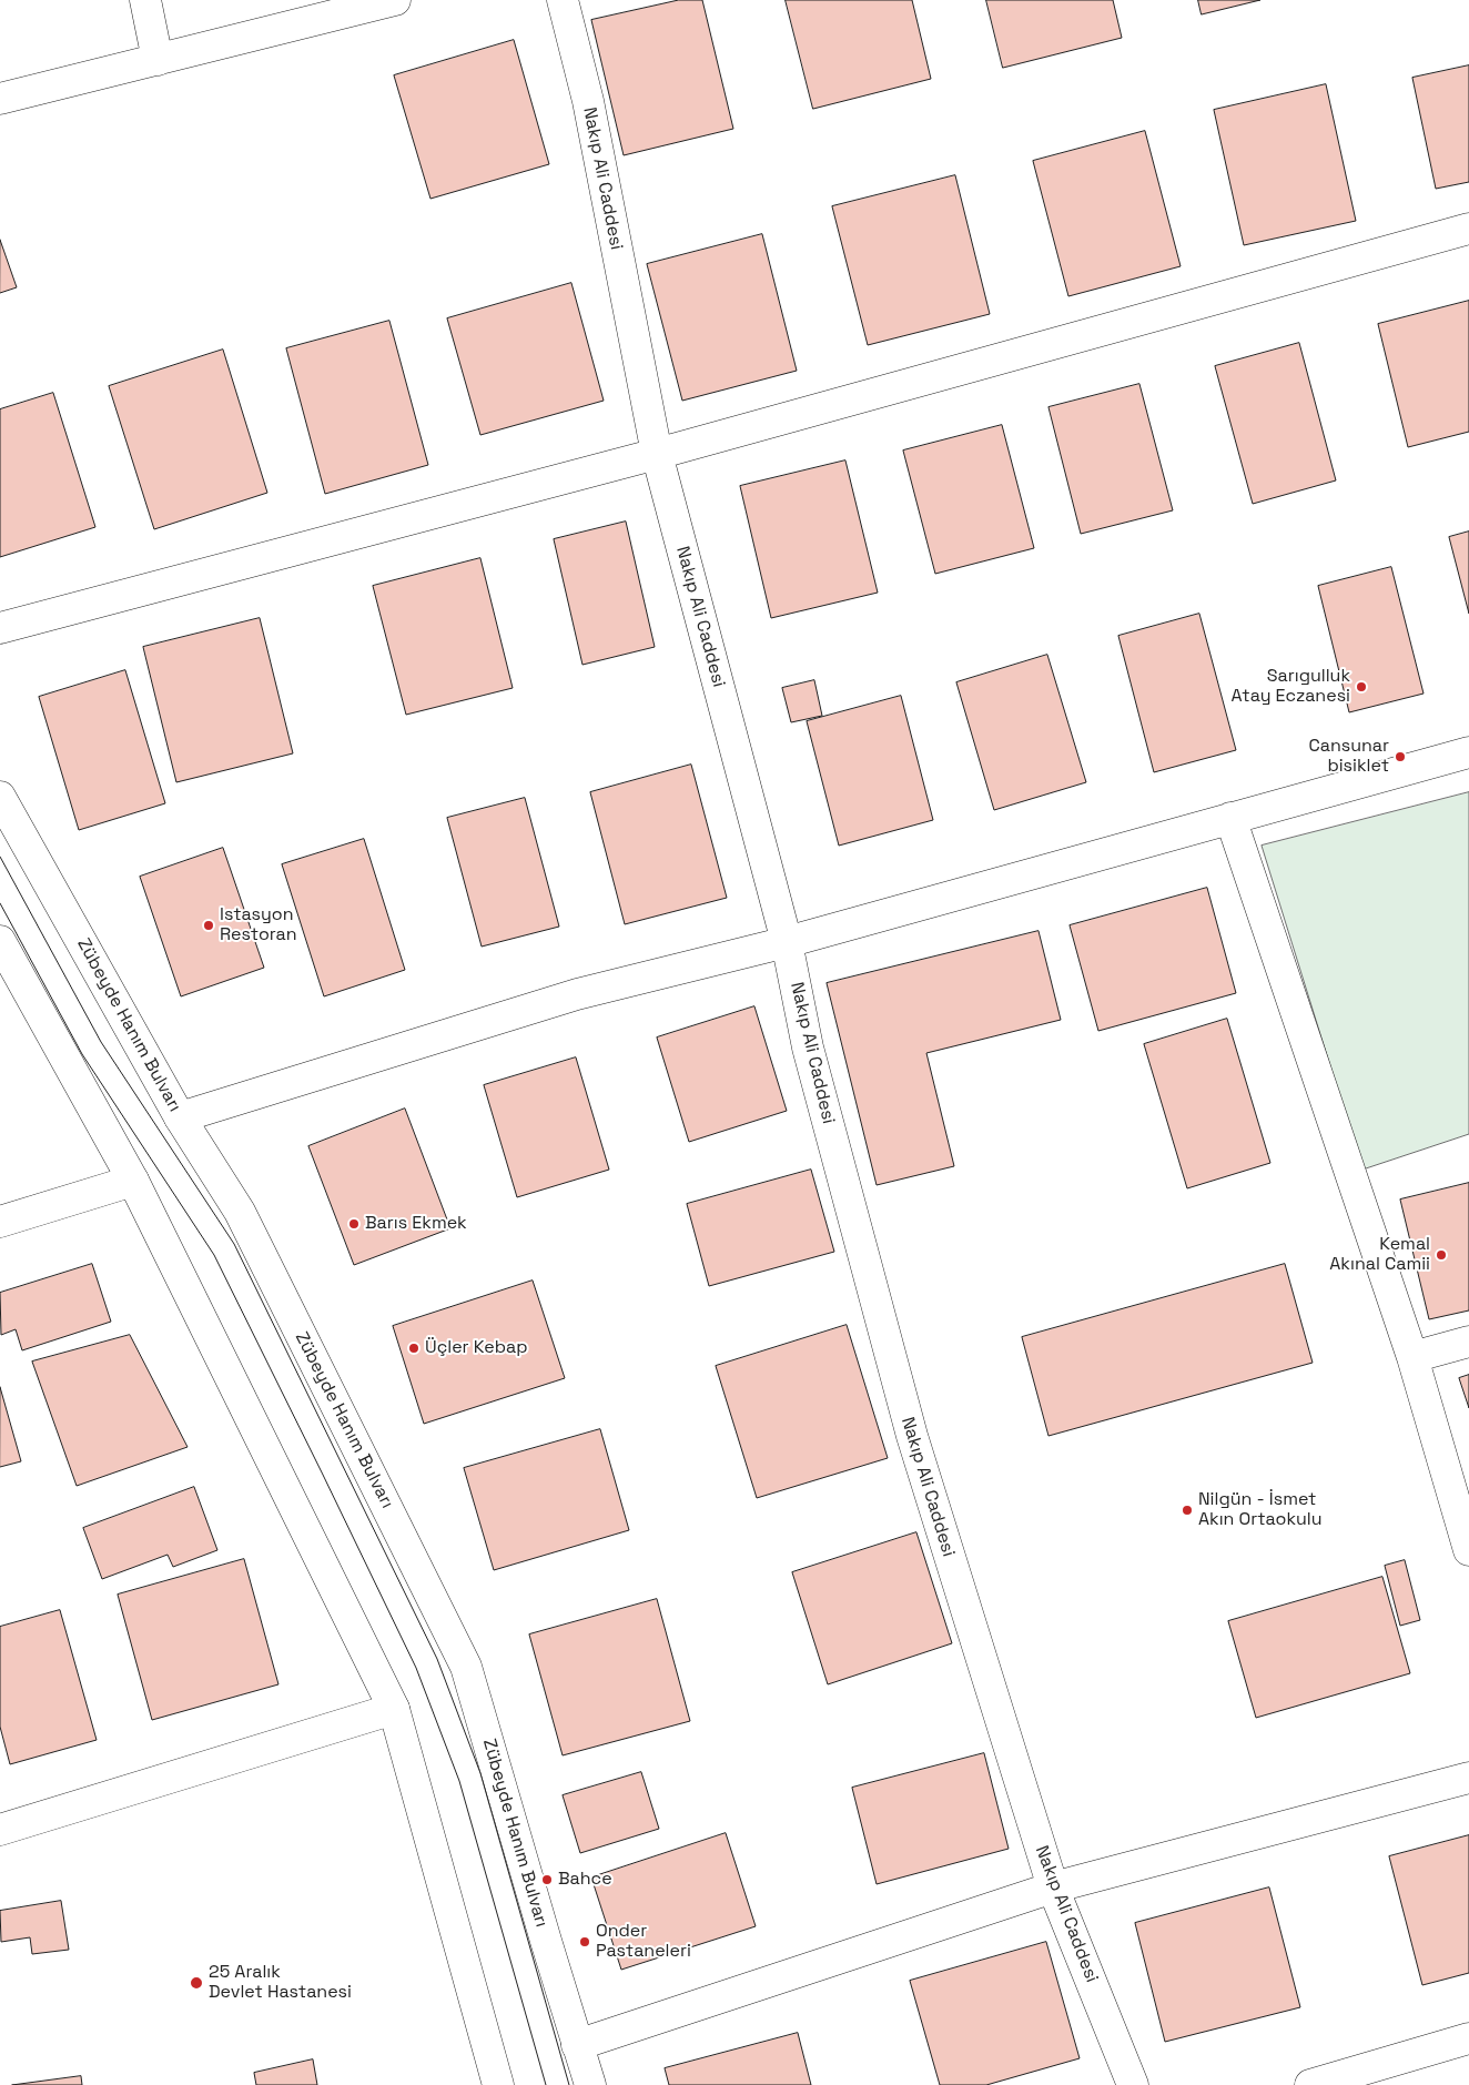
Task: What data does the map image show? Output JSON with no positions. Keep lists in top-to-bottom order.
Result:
{
  "streets": {
    "street": ["Nakıp Ali Caddesi", "Zübeyde Hanım Bulvarı"]
  },
  "places": [
    "Sarıgulluk Atay Eczanesi",
    "Cansunar bisiklet",
    "Istasyon Restoran",
    "Barıs Ekmek",
    "Kemal Akınal Camii",
    "Üçler Kebap",
    "Nilgün - İsmet Akın Ortaokulu",
    "Bahce",
    "Onder Pastaneleri",
    "25 Aralık Devlet Hastanesi"
  ]
}
